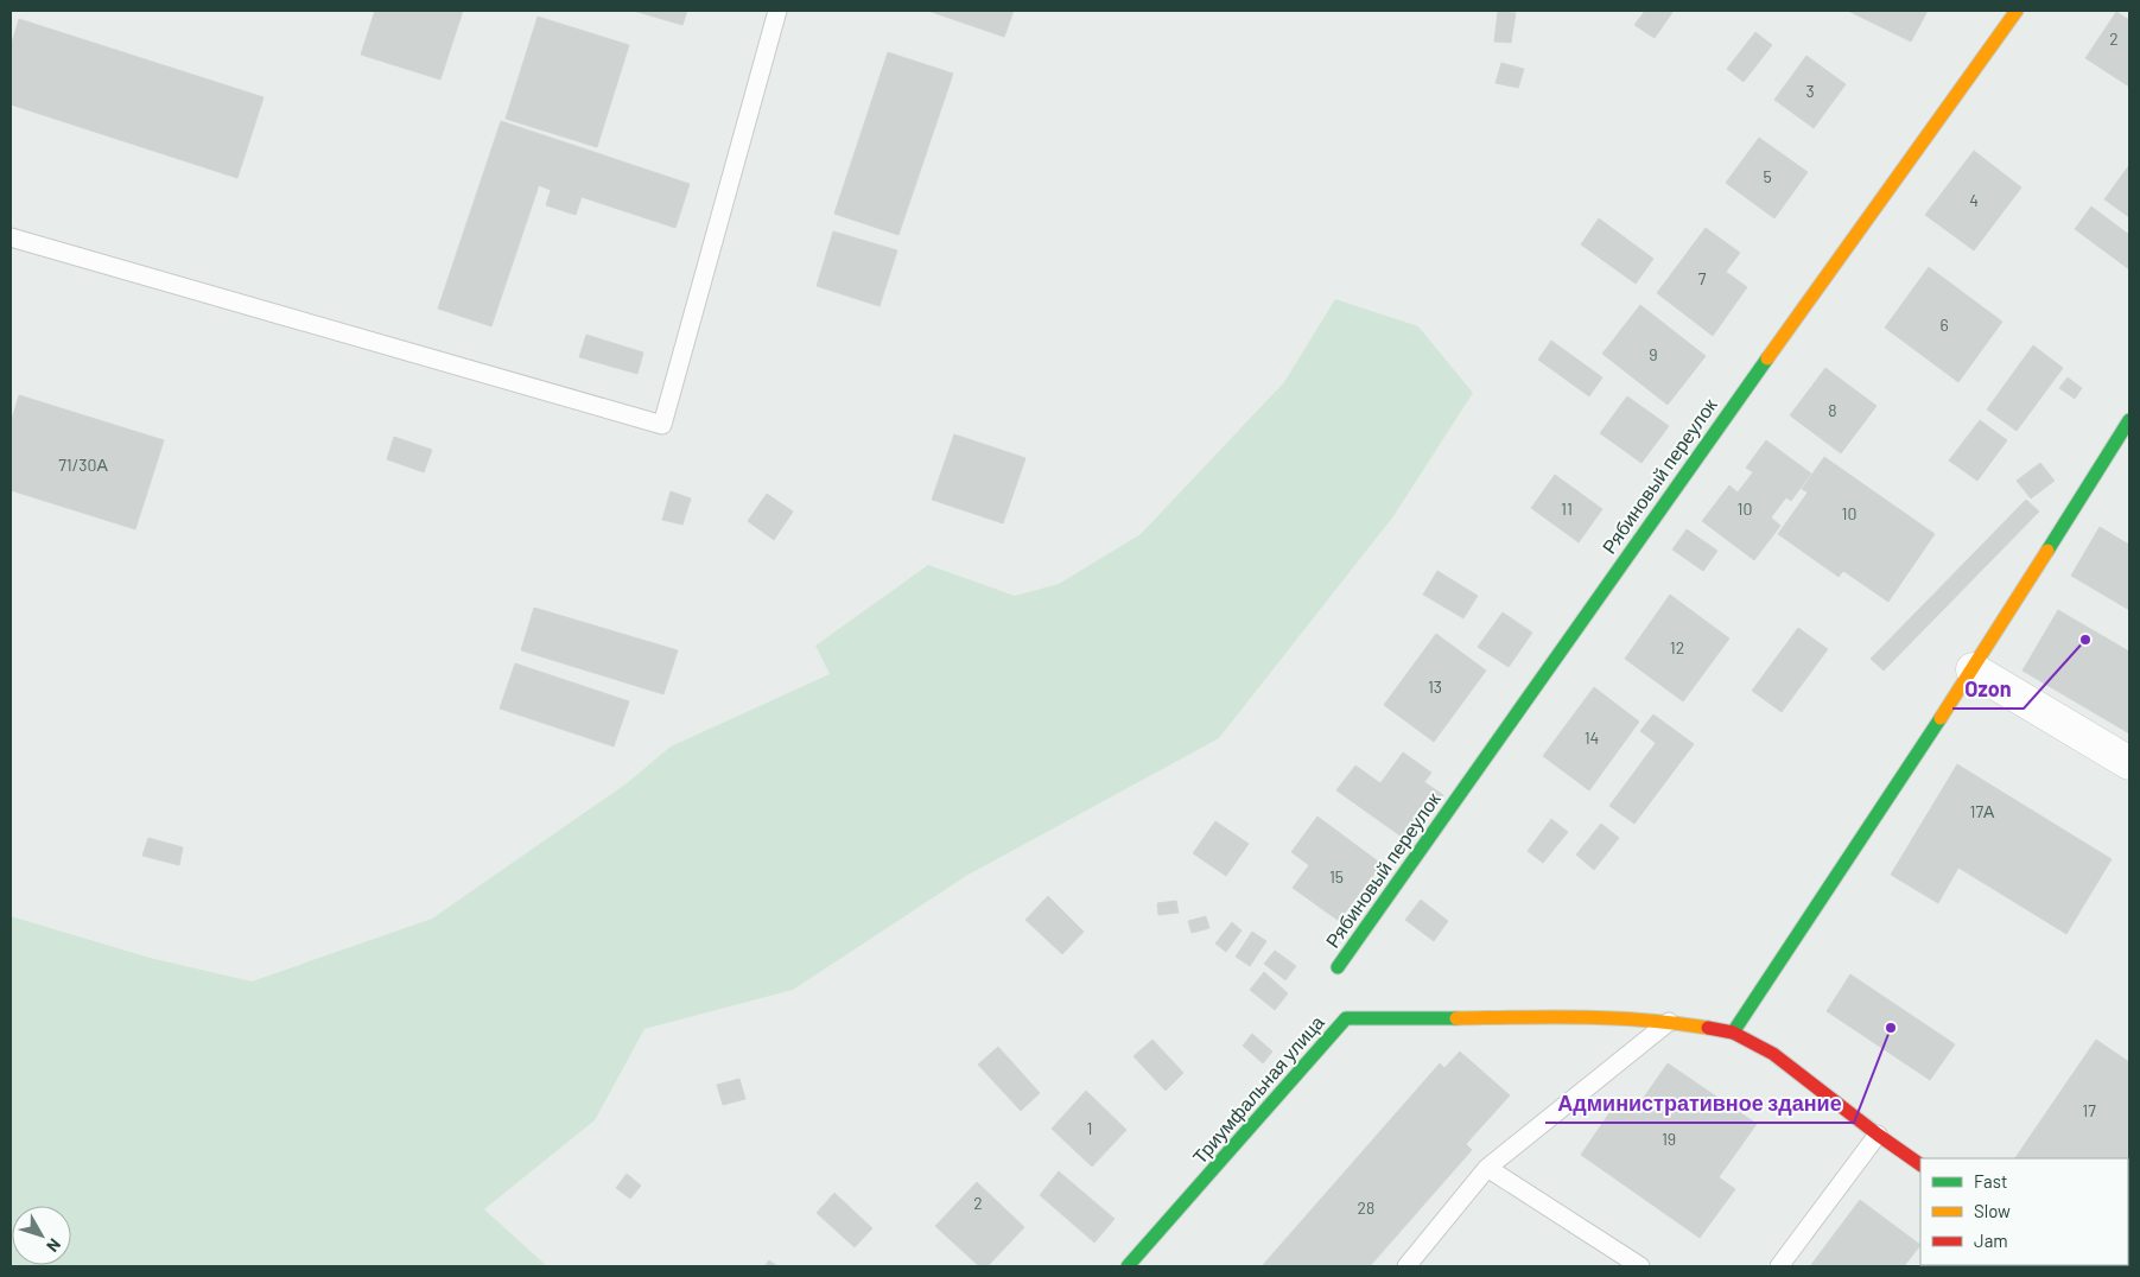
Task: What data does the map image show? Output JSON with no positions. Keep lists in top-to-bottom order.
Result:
{
  "streets": {
    "street": ["Рябиновый переулок", "Триумфальная улица"]
  },
  "places": ["Ozon", "Административное здание"],
  "house_numbers": [
    "2",
    "3",
    "5",
    "4",
    "7",
    "6",
    "9",
    "8",
    "71/30А",
    "11",
    "10",
    "10",
    "12",
    "13",
    "14",
    "17А",
    "15",
    "17",
    "1",
    "19",
    "2",
    "28"
  ],
  "legend": ["Fast", "Slow", "Jam"],
  "north": "bottom right"
}
